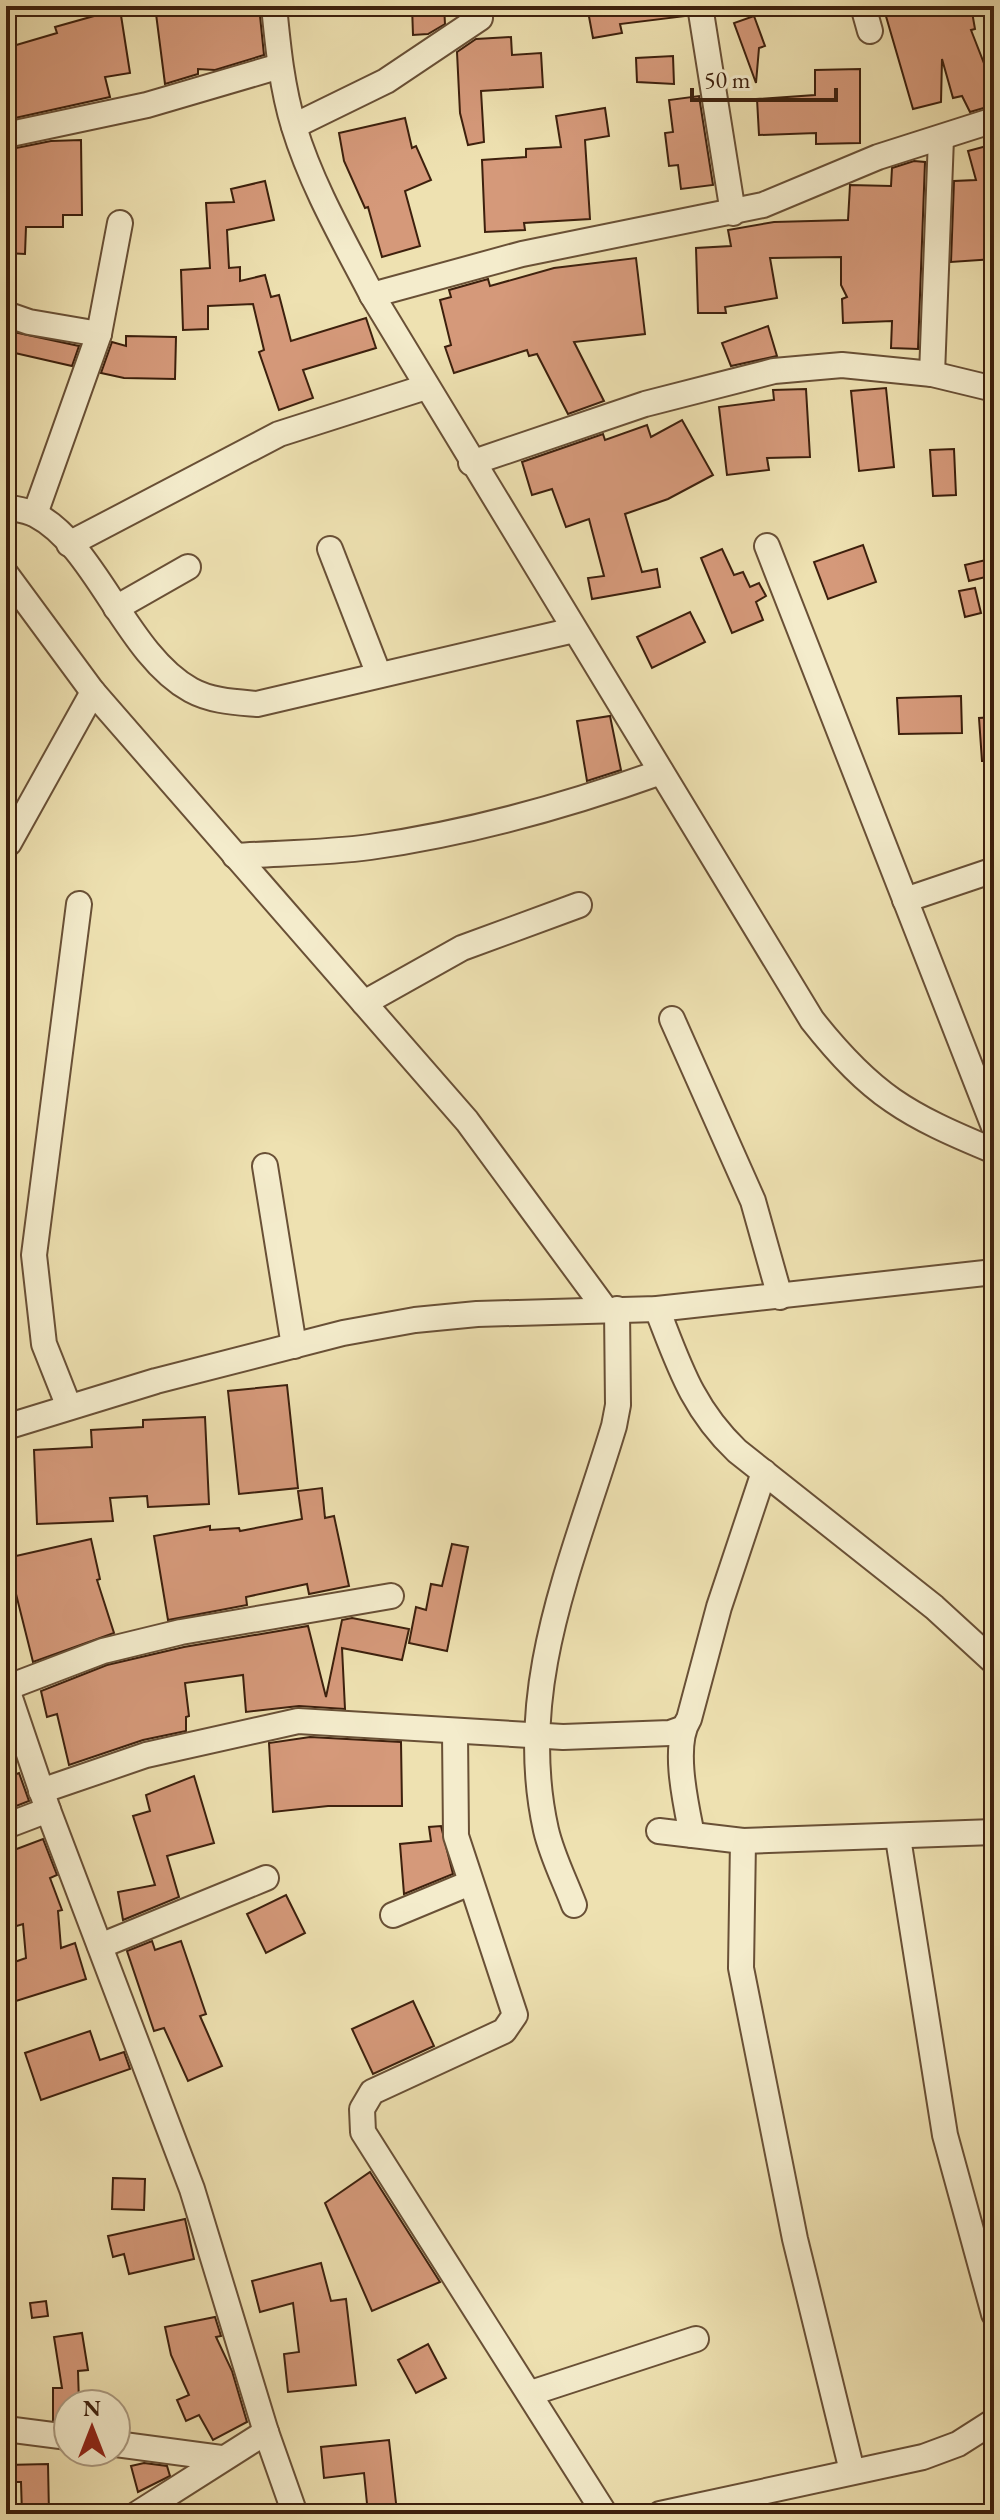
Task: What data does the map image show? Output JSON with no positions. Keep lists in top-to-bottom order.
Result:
{
  "scale_bar": "50 m",
  "north": "top"
}
